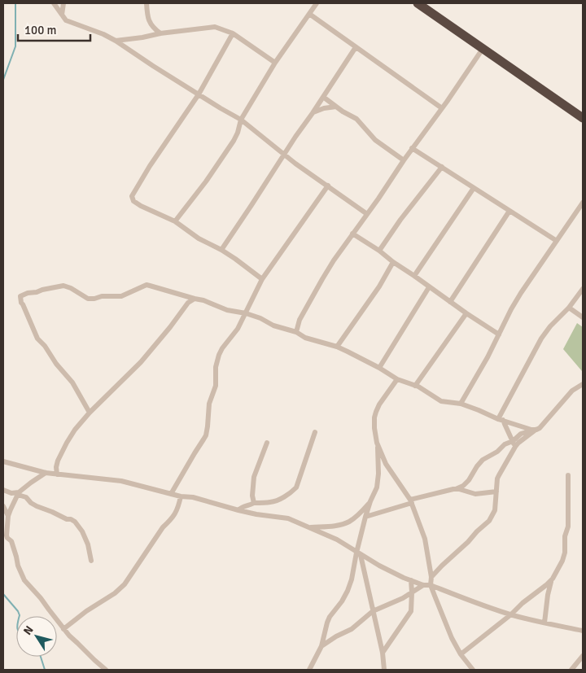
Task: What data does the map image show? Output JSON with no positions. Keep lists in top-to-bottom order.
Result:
{
  "scale_bar": "100 m",
  "north": "top left"
}
